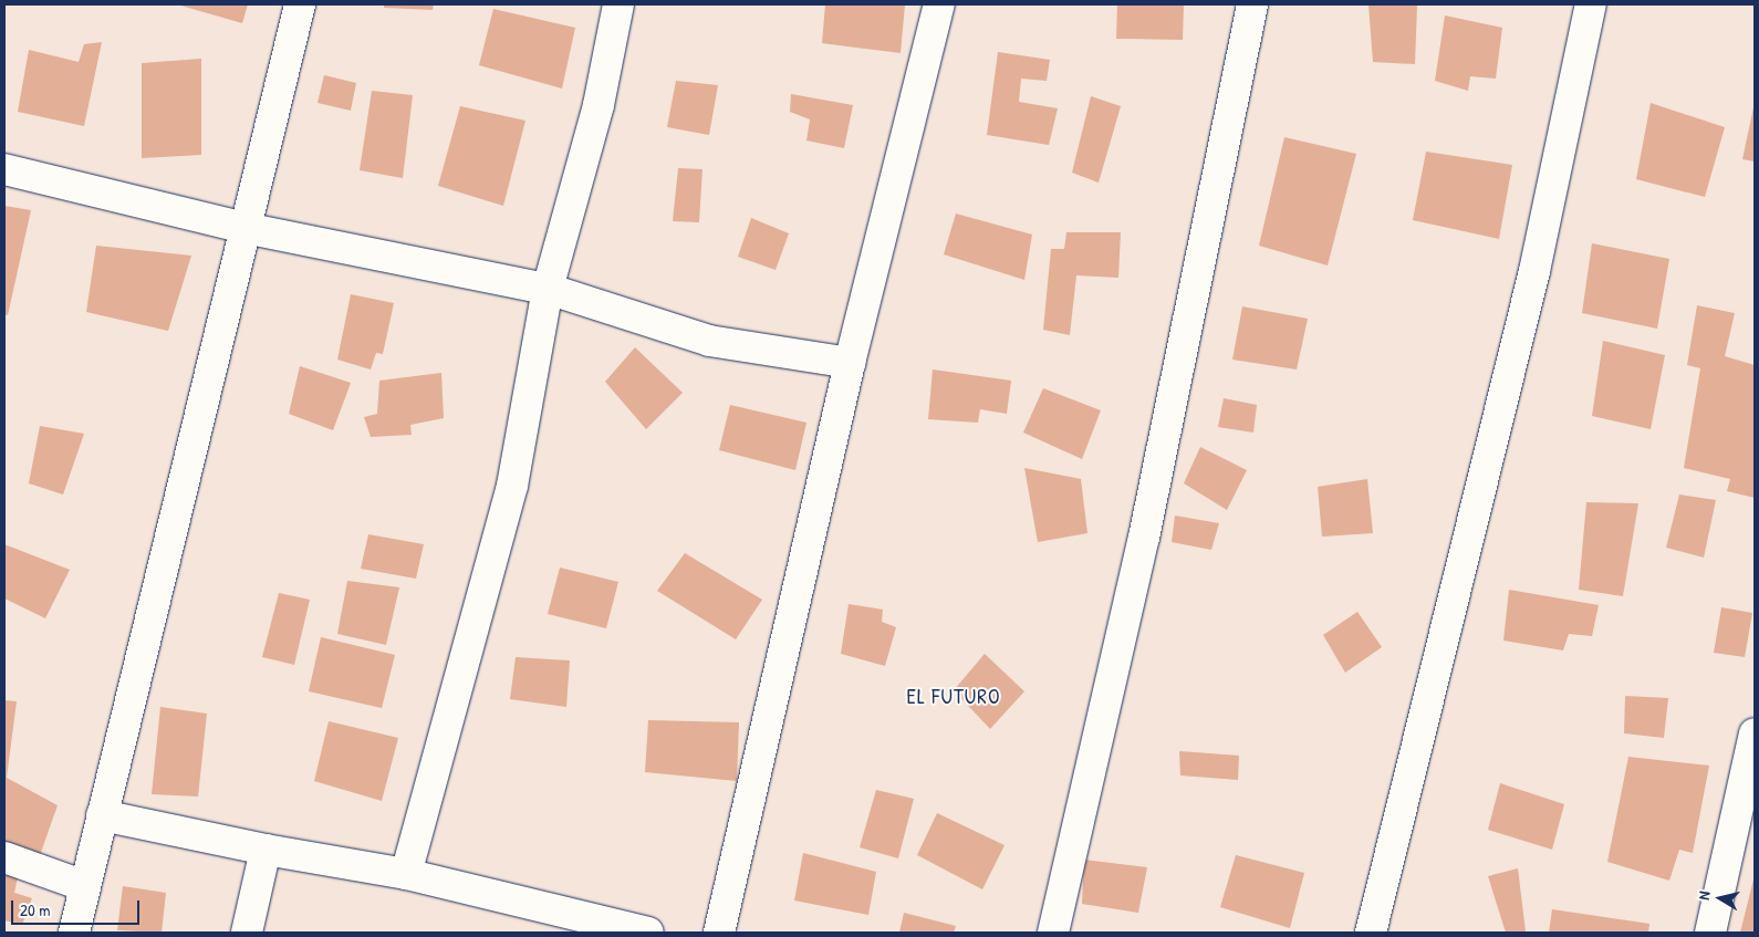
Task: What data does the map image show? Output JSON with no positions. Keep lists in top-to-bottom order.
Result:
{
  "districts": ["EL FUTURO"],
  "scale_bar": "20 m",
  "north": "left"
}
